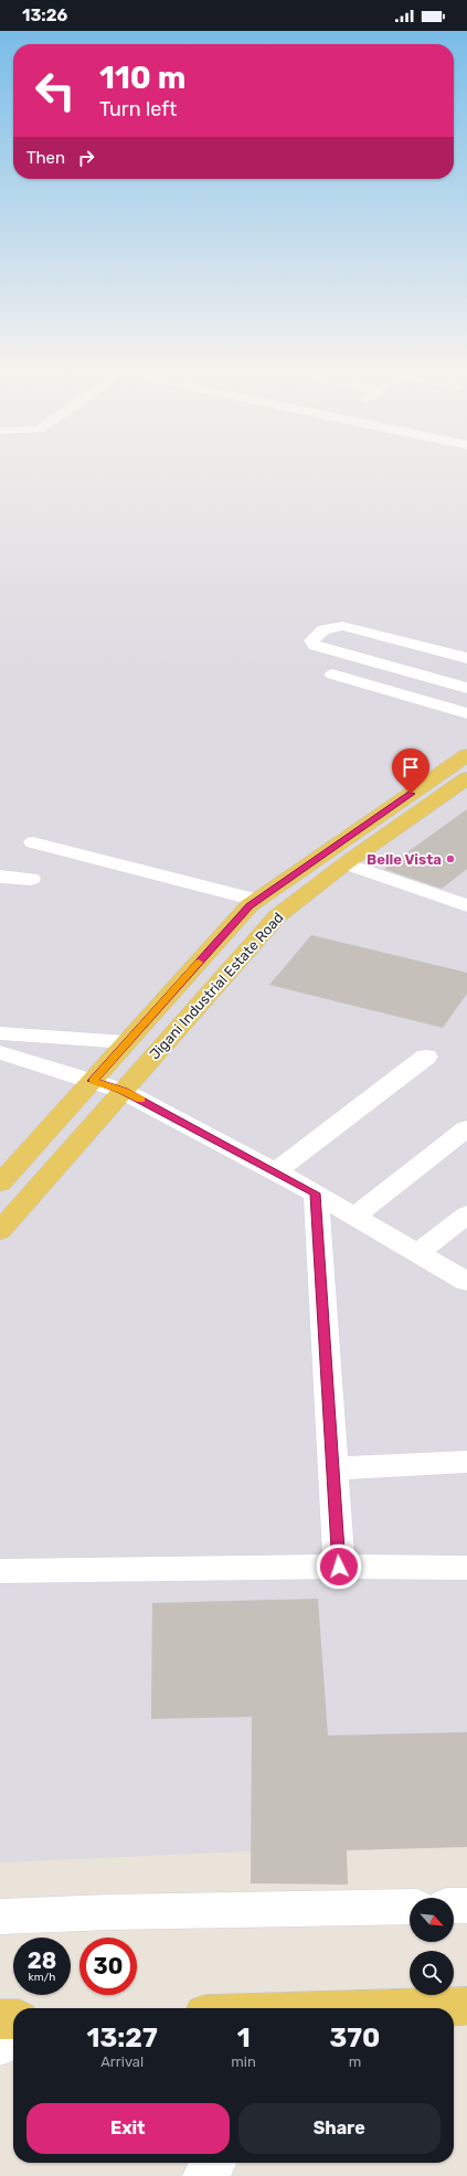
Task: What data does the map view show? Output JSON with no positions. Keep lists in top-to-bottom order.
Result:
{
  "streets": {
    "main road": ["Jigani Industrial Estate Road"]
  },
  "places": ["Belle Vista"],
  "north": "bottom right",
  "page": {
    "status": "13:26",
    "turn": ["110 m", "Turn left"],
    "then": "Then",
    "speed": "28 km/h",
    "limit": "30",
    "eta": [
      "13:27",
      "Arrival",
      "1",
      "min",
      "370",
      "m"
    ],
    "buttons": ["Exit", "Share"]
  }
}
